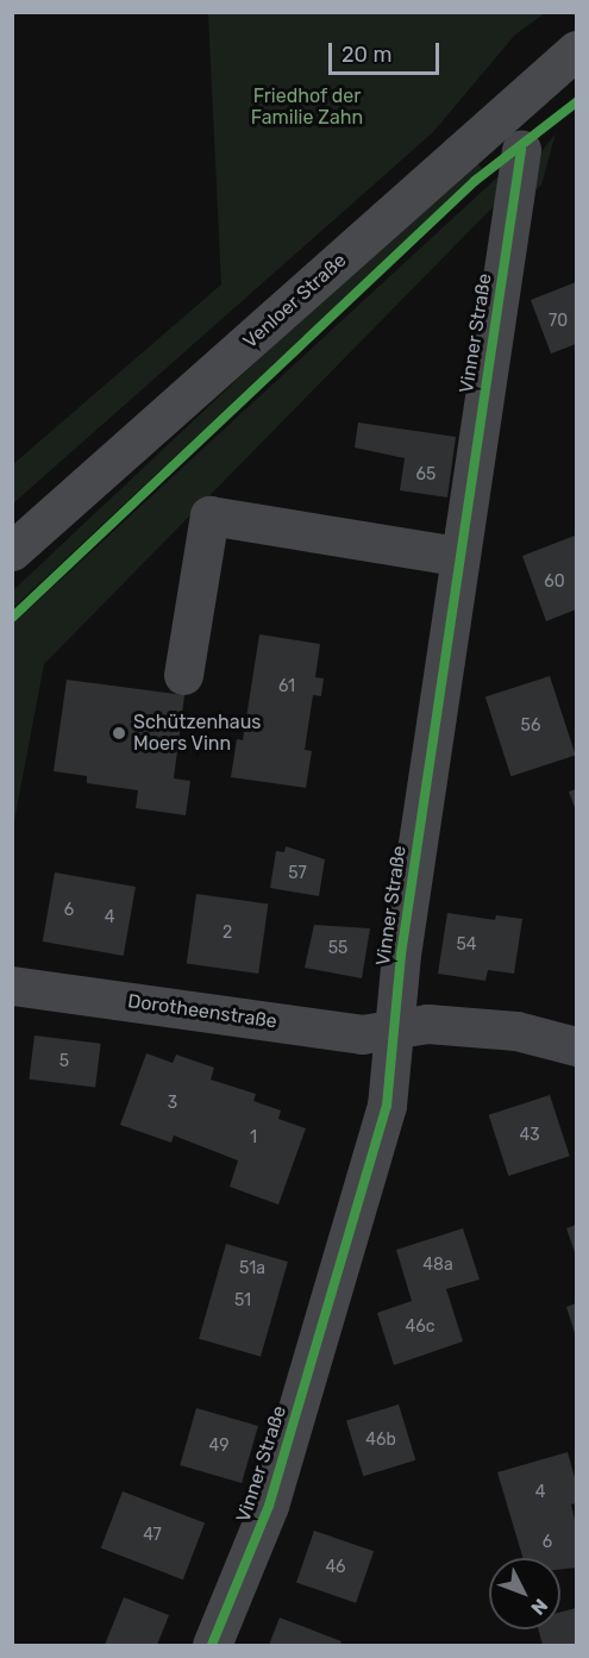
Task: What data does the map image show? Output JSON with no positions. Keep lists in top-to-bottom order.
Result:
{
  "streets": {
    "main road": ["Venloer Straße"],
    "street": ["Vinner Straße", "Dorotheenstraße"]
  },
  "crossings": [
    ["Vinner Straße", "Dorotheenstraße"]
  ],
  "parks": ["Friedhof der Familie Zahn"],
  "places": ["Schützenhaus Moers Vinn"],
  "house_numbers": [
    "70",
    "65",
    "60",
    "61",
    "56",
    "57",
    "6",
    "4",
    "2",
    "54",
    "55",
    "5",
    "3",
    "43",
    "1",
    "48a",
    "51a",
    "51",
    "46c",
    "46b",
    "49",
    "4",
    "47",
    "6",
    "46"
  ],
  "scale_bar": "20 m",
  "north": "bottom right"
}
